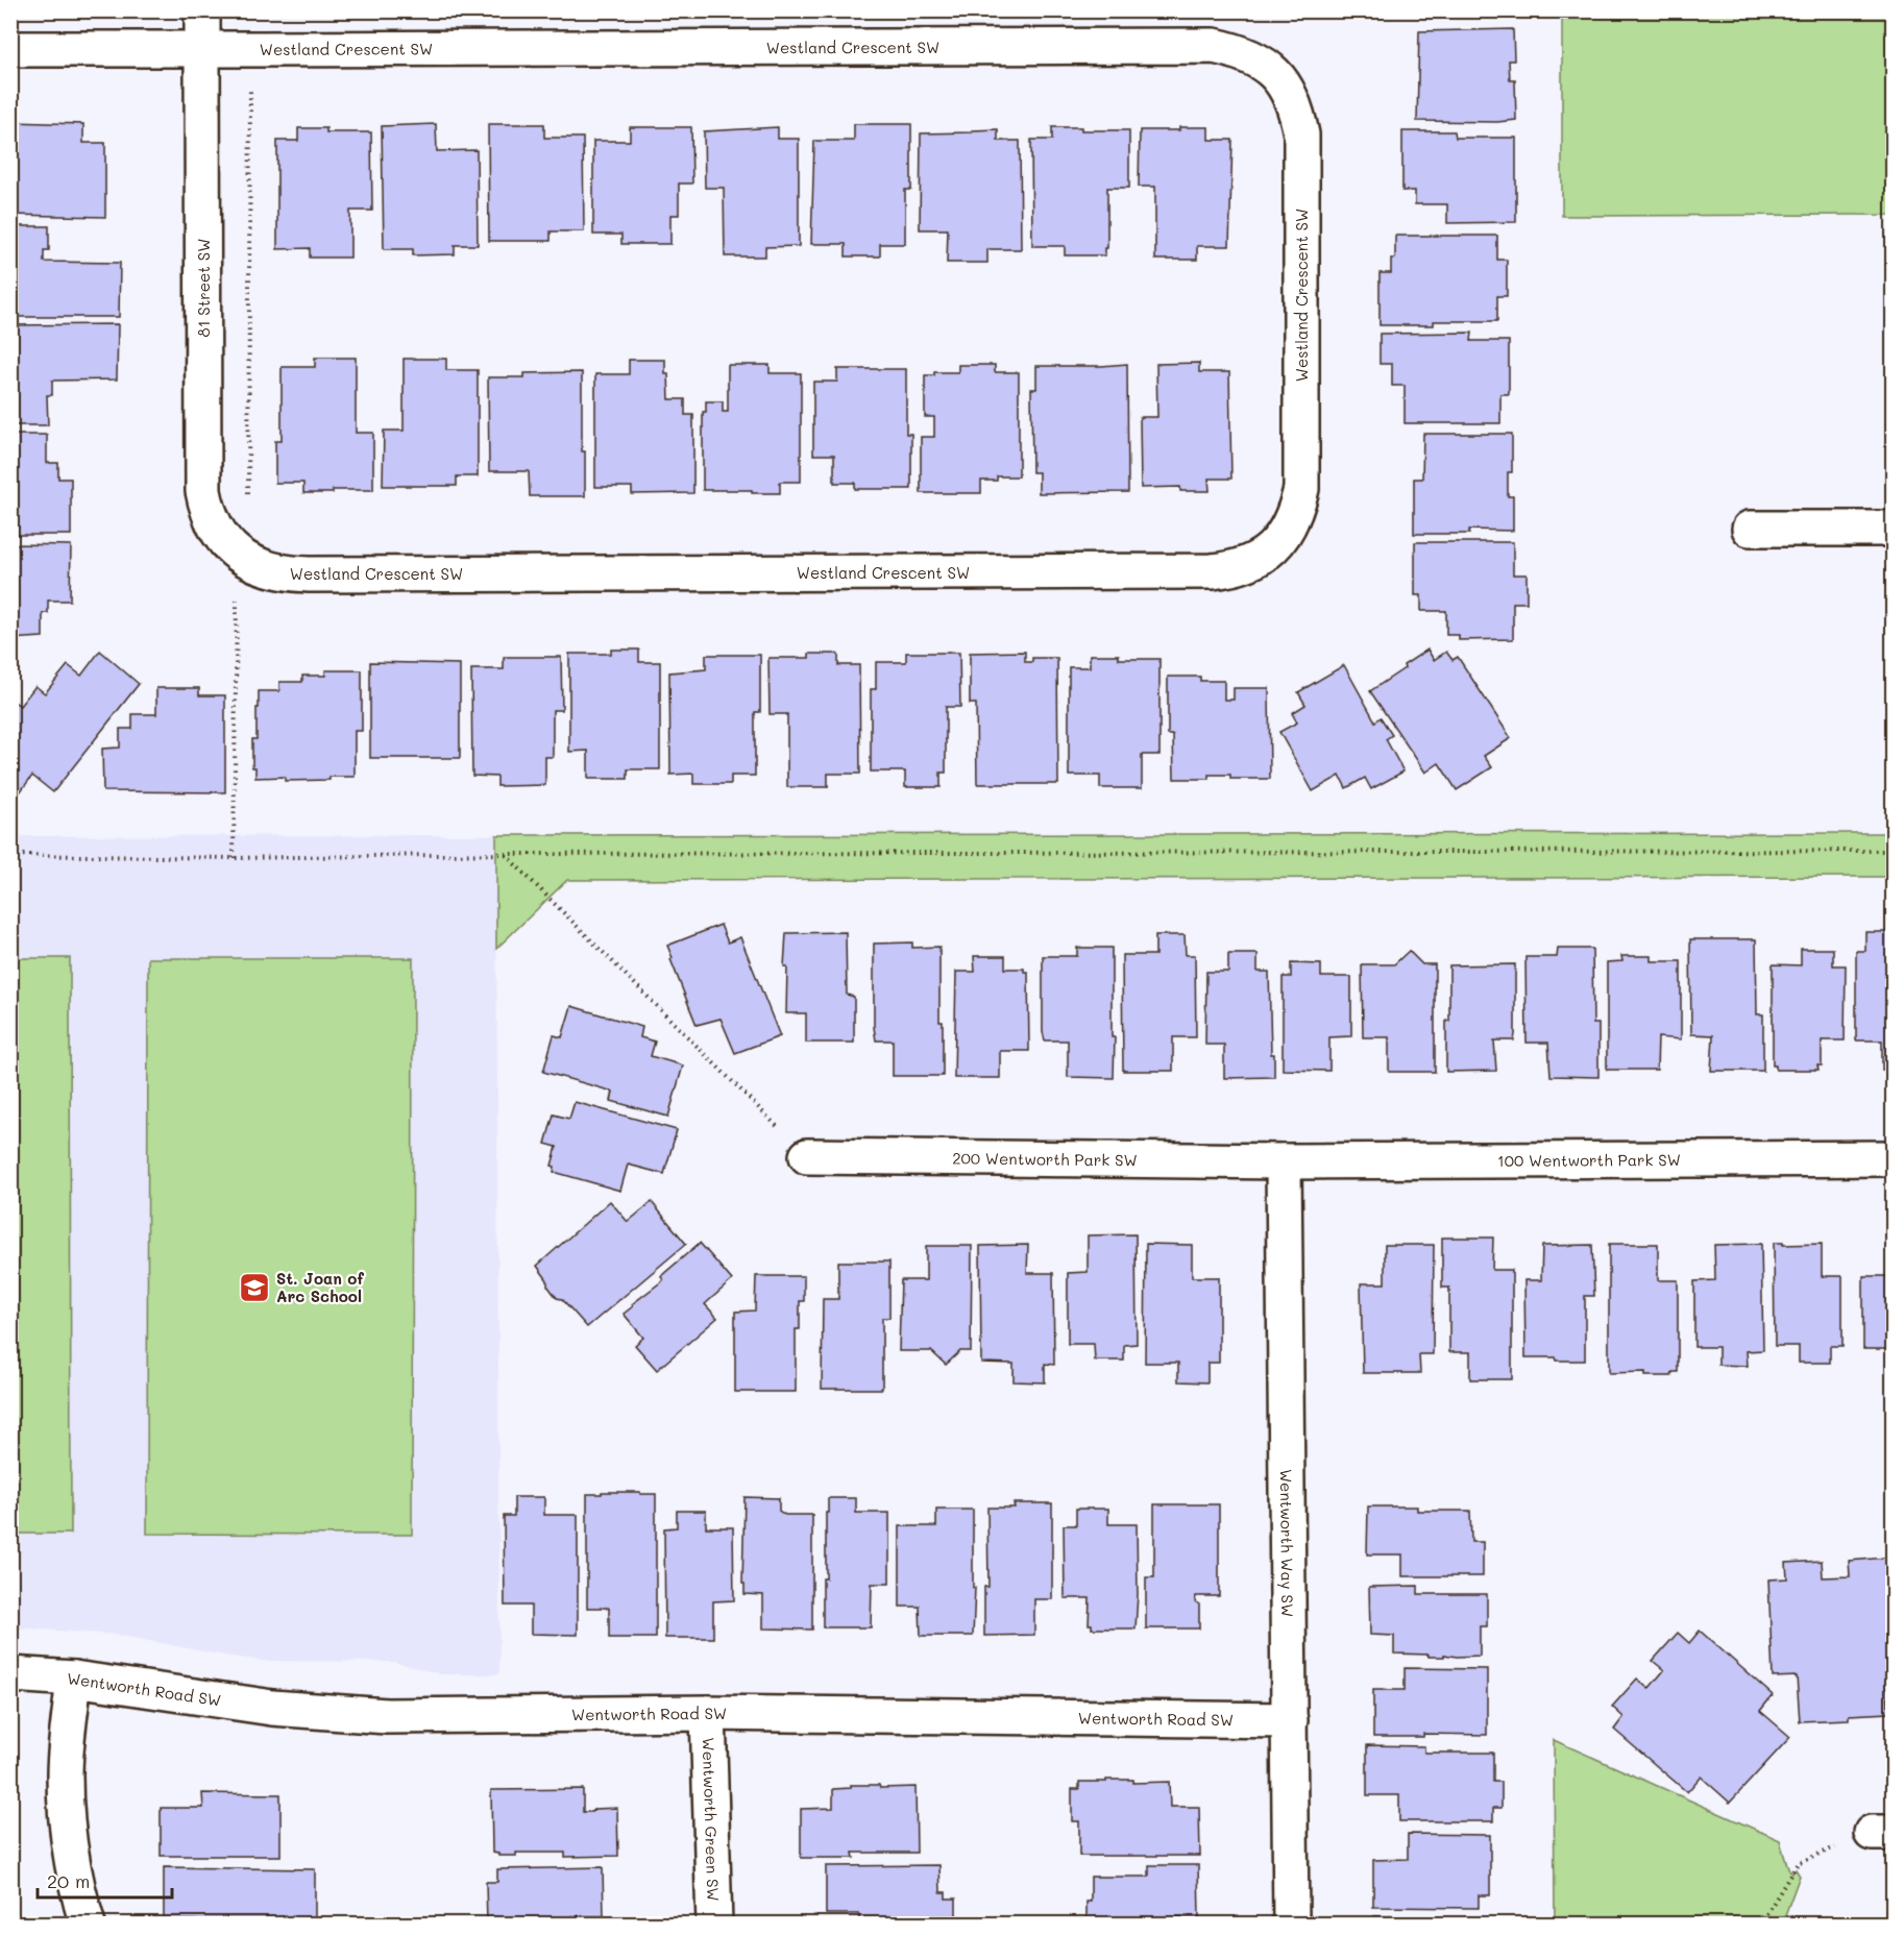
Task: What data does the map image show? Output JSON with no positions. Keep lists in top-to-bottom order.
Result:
{
  "streets": {
    "street": [
      "Westland Crescent SW",
      "81 Street SW",
      "200 Wentworth Park SW",
      "100 Wentworth Park SW",
      "Wentworth Way SW",
      "Wentworth Road SW",
      "Wentworth Green SW"
    ]
  },
  "crossings": [
    ["Westland Crescent SW", "81 Street SW"],
    ["200 Wentworth Park SW", "100 Wentworth Park SW"],
    ["200 Wentworth Park SW", "Wentworth Way SW"],
    ["100 Wentworth Park SW", "Wentworth Way SW"],
    ["Wentworth Way SW", "Wentworth Road SW"],
    ["Wentworth Road SW", "Wentworth Green SW"]
  ],
  "places": {
    "school or university": ["St. Joan of Arc School"]
  },
  "scale_bar": "20 m"
}
